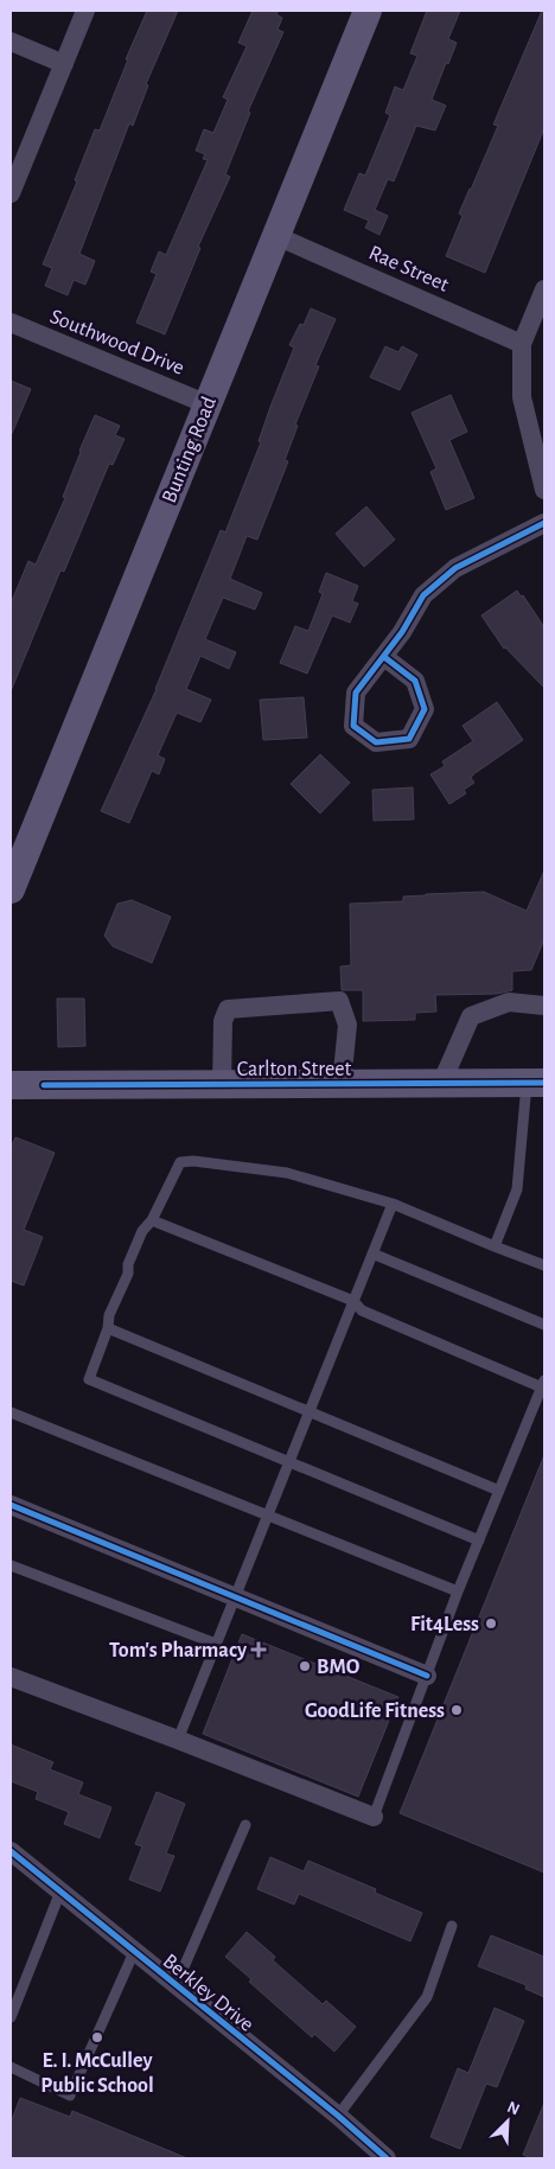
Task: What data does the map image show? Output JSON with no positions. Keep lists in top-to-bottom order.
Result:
{
  "streets": {
    "main road": ["Bunting Road", "Carlton Street"],
    "street": ["Rae Street", "Southwood Drive", "Berkley Drive"]
  },
  "crossings": [
    ["Rae Street", "Bunting Road"],
    ["Southwood Drive", "Bunting Road"]
  ],
  "places": {
    "other": [
      "Fit4Less",
      "BMO",
      "GoodLife Fitness",
      "E. I. McCulley Public School"
    ],
    "health": ["Tom's Pharmacy"]
  },
  "north": "top right"
}
